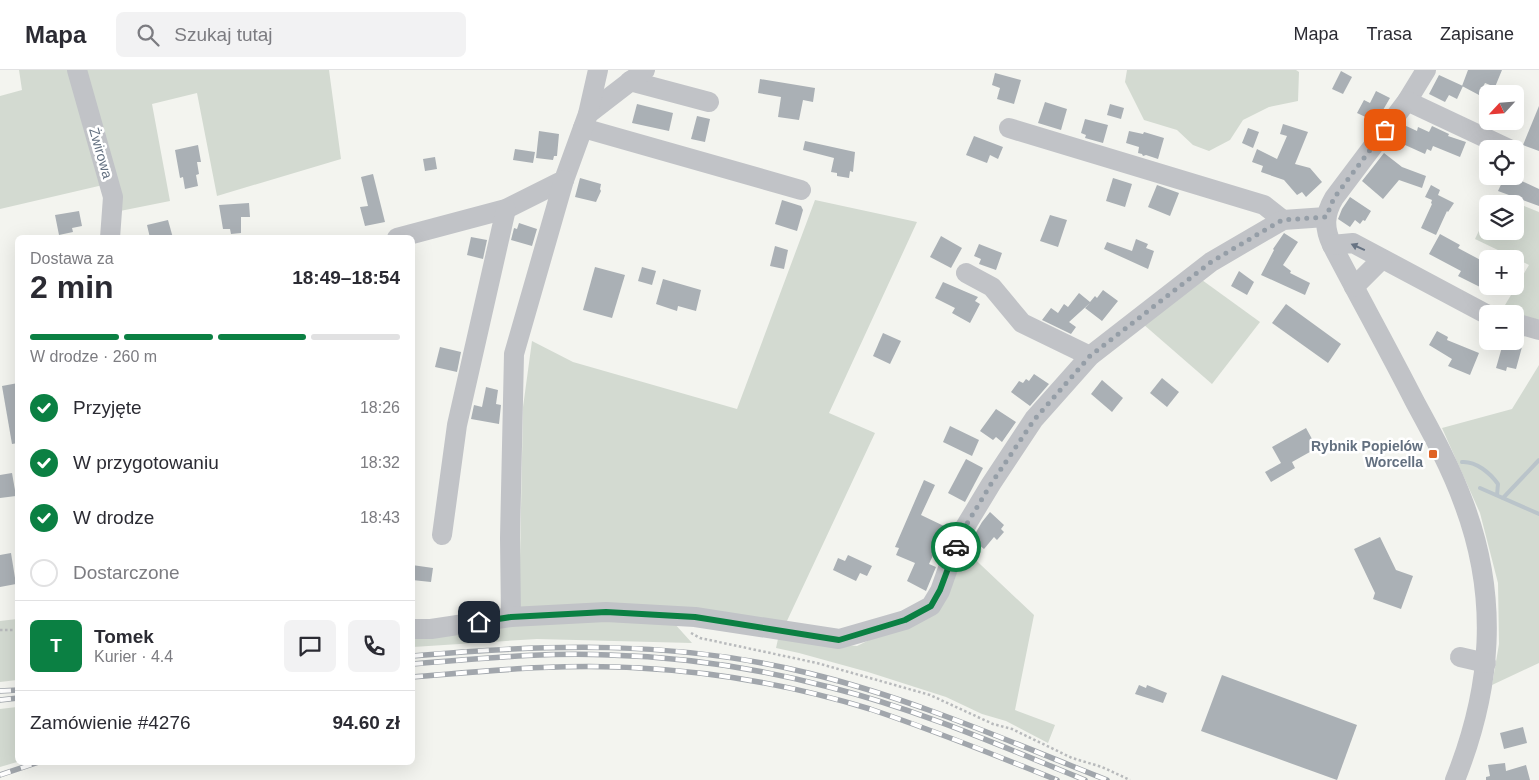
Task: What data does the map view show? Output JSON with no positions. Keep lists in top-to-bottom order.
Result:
{
  "streets": {
    "street": ["Żwirowa"]
  },
  "places": {
    "transit": ["Rybnik Popielów Worcella"]
  },
  "north": "bottom left",
  "page": {
    "header": "Mapa",
    "search": "Szukaj tutaj",
    "nav": ["Mapa", "Trasa", "Zapisane"],
    "map_buttons": ["+", "−"],
    "heading": ["2 min", "Dostawa za", "18:49–18:54"],
    "panel": [
      "Tomek",
      "Kurier · 4.4",
      "Zamówienie #4276",
      "94.60 zł"
    ],
    "bar": "W drodze · 260 m",
    "list": [
      ["Przyjęte", "18:26"],
      ["W przygotowaniu", "18:32"],
      ["W drodze", "18:43"],
      "Dostarczone"
    ],
    "round": "T"
  }
}
